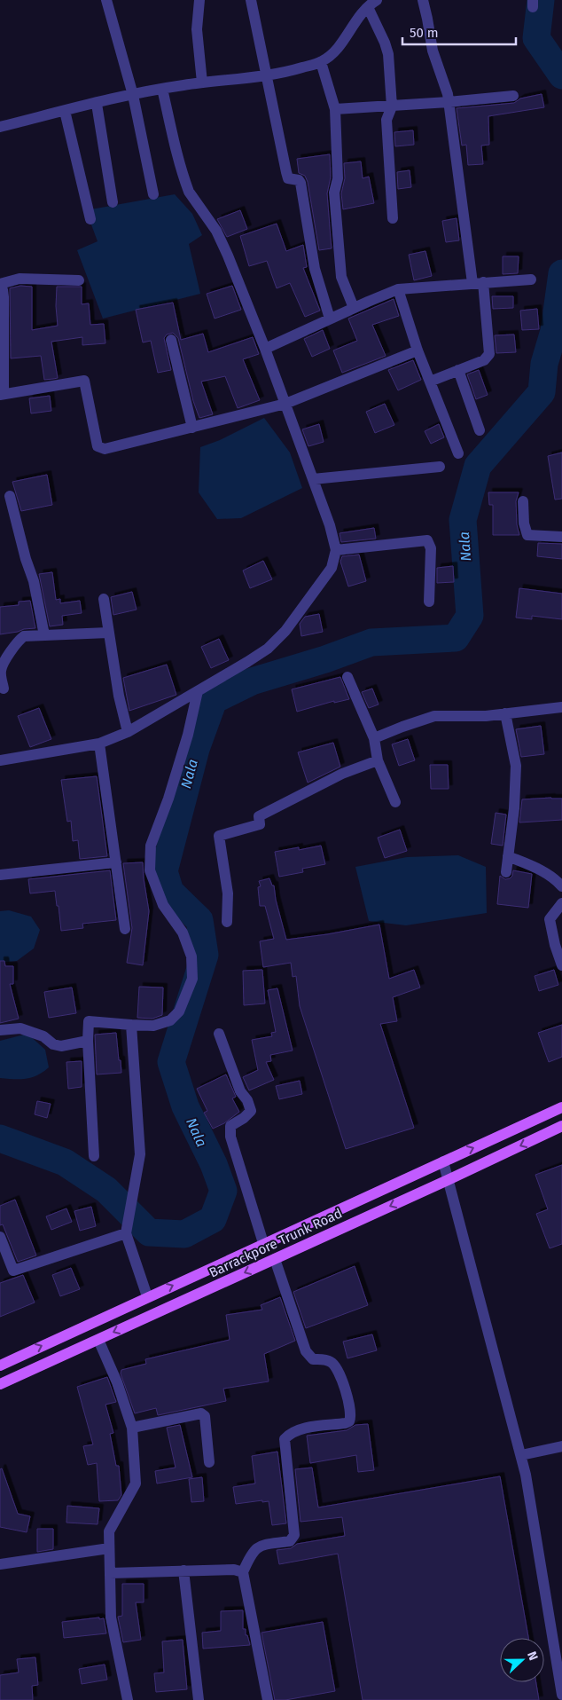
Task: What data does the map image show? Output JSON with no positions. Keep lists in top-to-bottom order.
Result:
{
  "streets": {
    "main road": ["Barrackpore Trunk Road"]
  },
  "water": ["Nala"],
  "scale_bar": "50 m",
  "north": "right"
}
